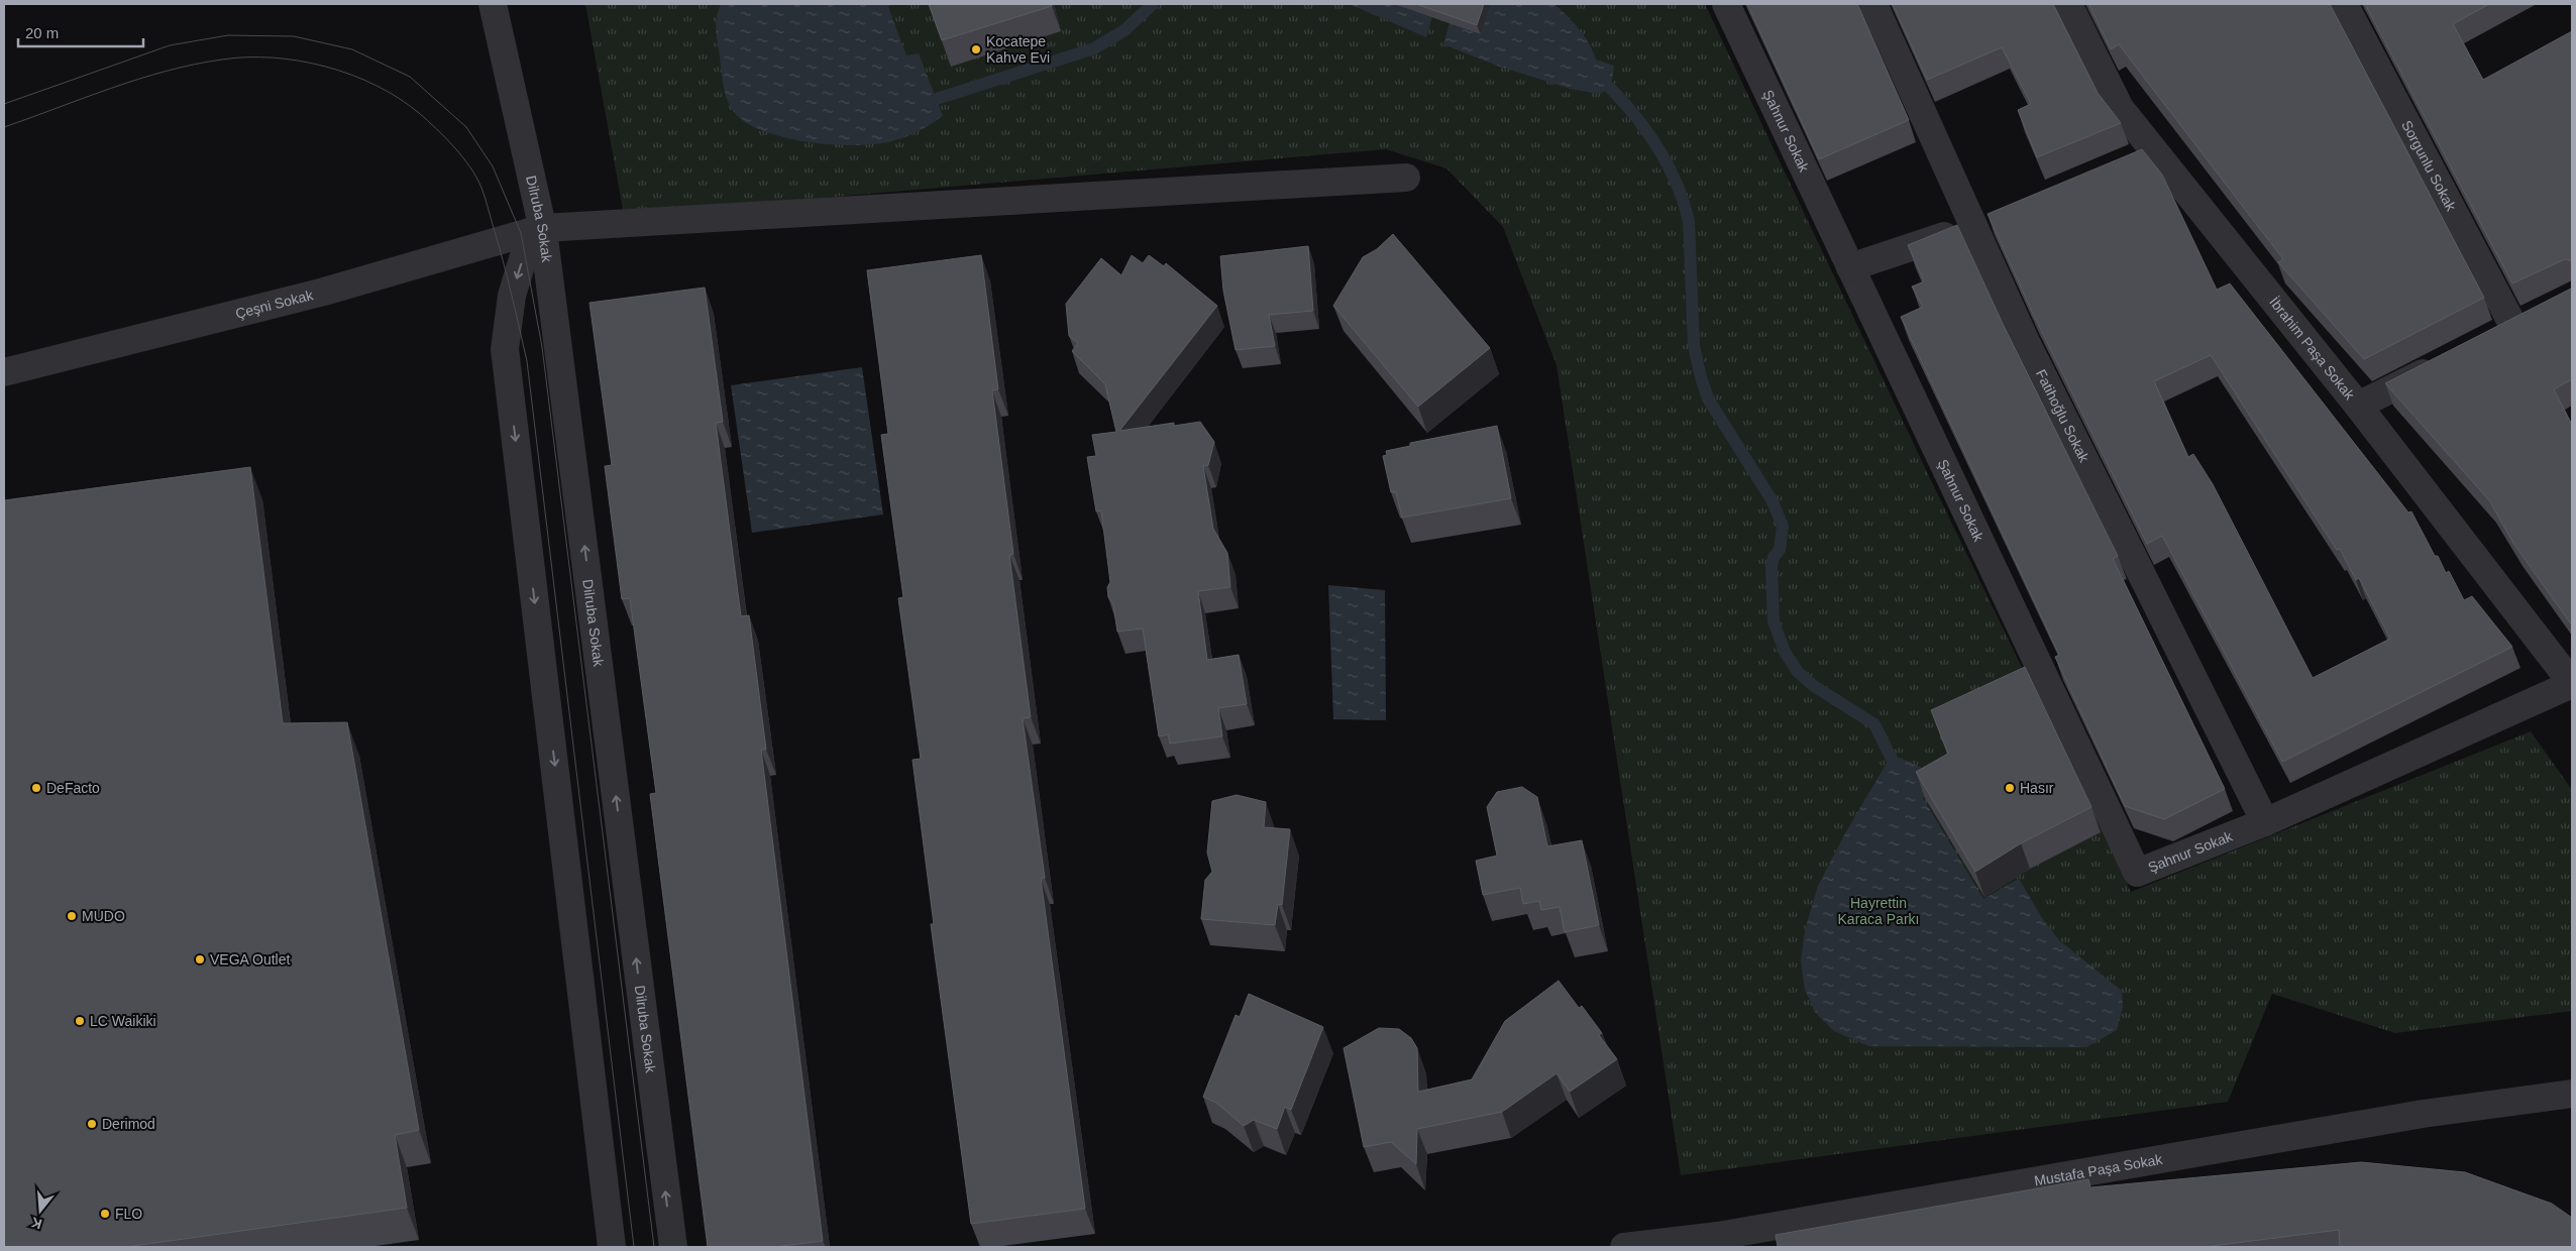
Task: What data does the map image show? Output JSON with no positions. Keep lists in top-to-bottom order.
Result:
{
  "streets": {
    "street": [
      "Şahnur Sokak",
      "Sorgunlu Sokak",
      "Dilruba Sokak",
      "Çeşni Sokak",
      "İbrahim Paşa Sokak",
      "Fatihoğlu Sokak",
      "Mustafa Paşa Sokak"
    ]
  },
  "crossings": [
    ["Şahnur Sokak", "Fatihoğlu Sokak"],
    ["Dilruba Sokak", "Çeşni Sokak"]
  ],
  "parks": ["Hayrettin Karaca Parkı"],
  "places": [
    "Kocatepe Kahve Evi",
    "DeFacto",
    "Hasır",
    "MUDO",
    "VEGA Outlet",
    "LC Waikiki",
    "Derimod",
    "FLO"
  ],
  "scale_bar": "20 m",
  "north": "bottom"
}
